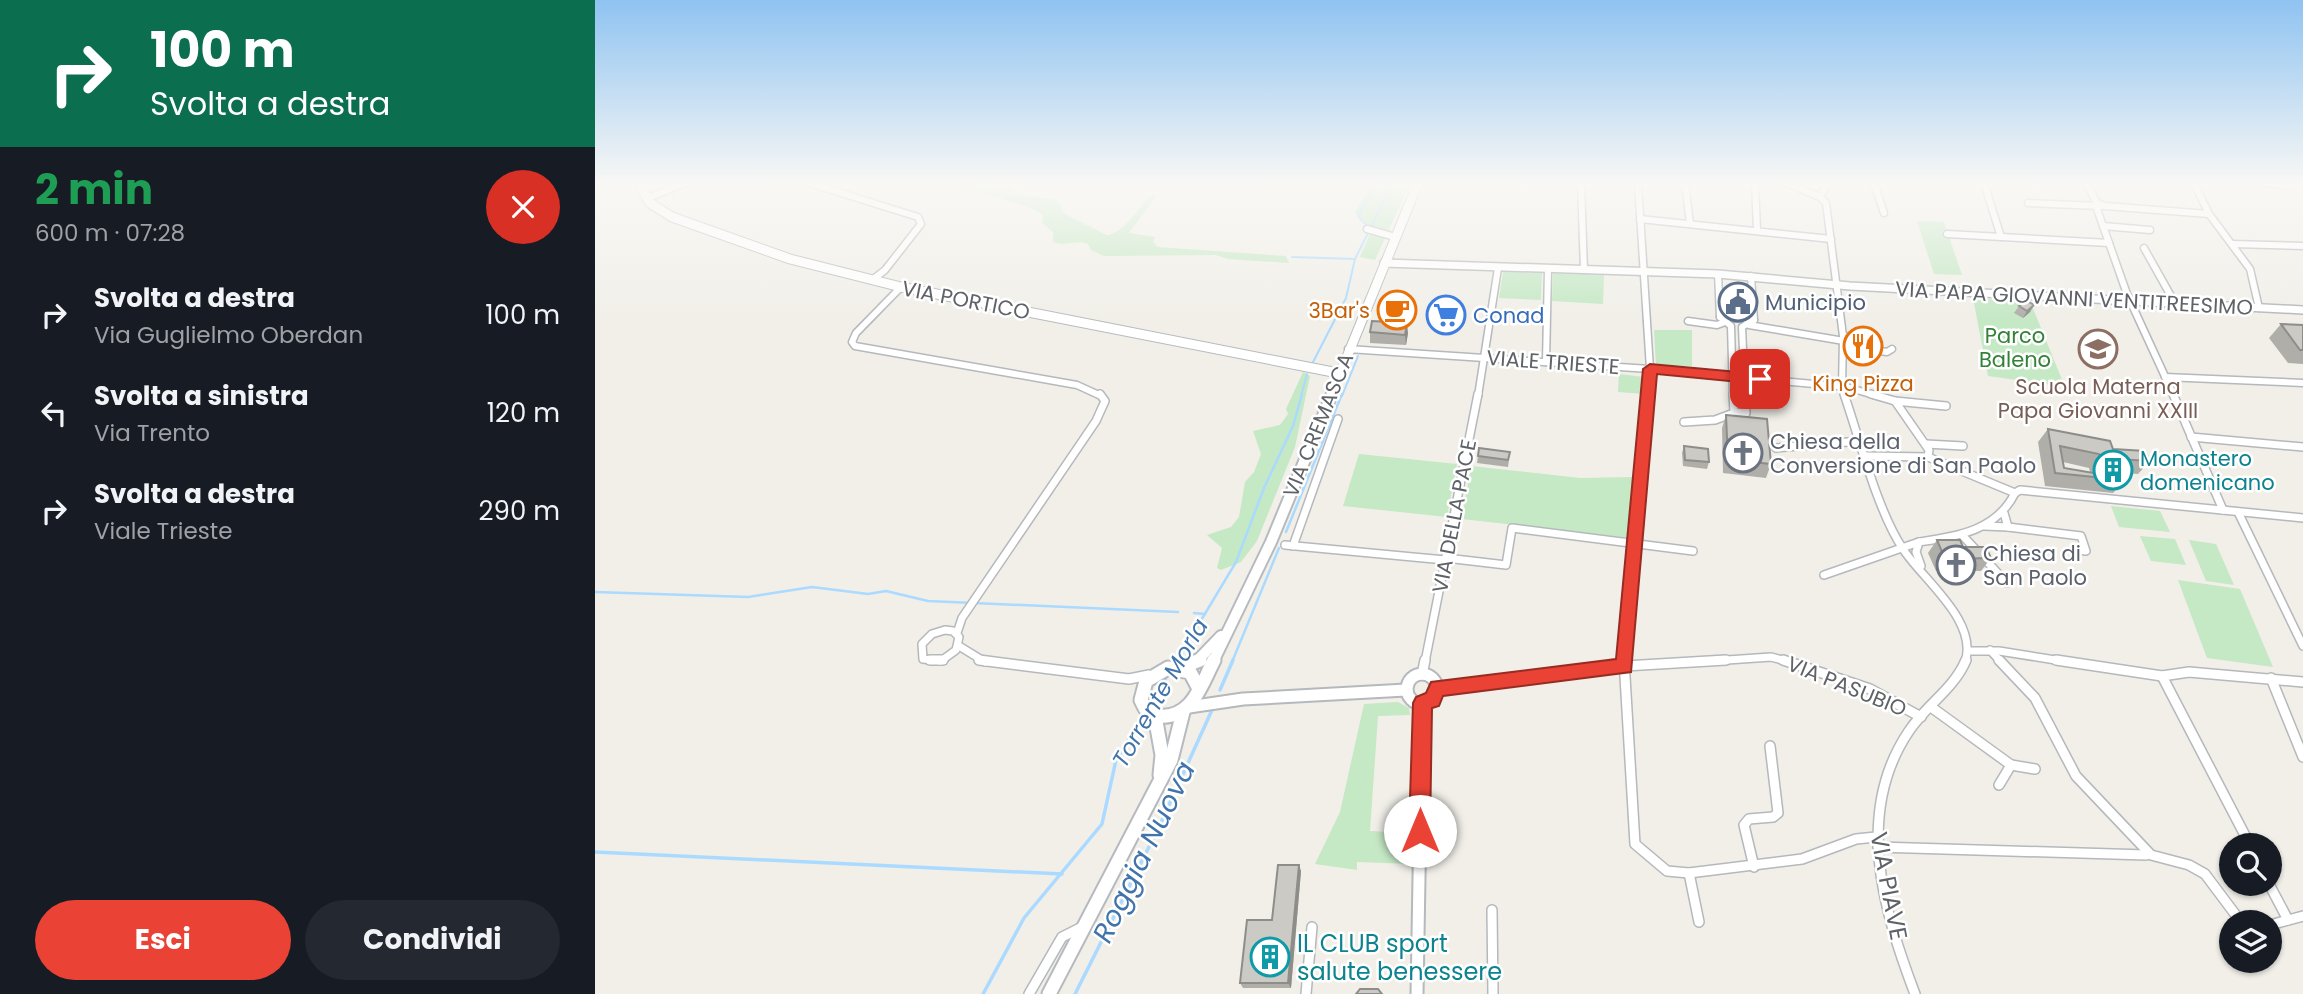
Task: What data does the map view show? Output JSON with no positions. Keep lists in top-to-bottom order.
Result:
{
  "streets": {
    "main road": ["VIA PORTICO", "VIA CREMASCA"],
    "street": [
      "VIA PAPA GIOVANNI VENTITREESIMO",
      "VIALE TRIESTE",
      "VIA DELLA PACE",
      "VIA PASUBIO",
      "VIA PIAVE"
    ]
  },
  "crossings": [
    ["VIA PAPA GIOVANNI VENTITREESIMO", "VIA CREMASCA"],
    ["VIA PAPA GIOVANNI VENTITREESIMO", "VIA DELLA PACE"],
    ["VIA PORTICO", "VIA CREMASCA"],
    ["VIALE TRIESTE", "VIA CREMASCA"],
    ["VIALE TRIESTE", "VIA DELLA PACE"],
    ["VIA DELLA PACE", "VIA PASUBIO"],
    ["VIA PASUBIO", "VIA PIAVE"]
  ],
  "water": ["Torrente Morla", "Roggia Nuova"],
  "parks": ["Parco Baleno"],
  "places": {
    "public building": ["Municipio"],
    "cafe": ["3Bar's"],
    "supermarket": ["Conad"],
    "restaurant": ["King Pizza"],
    "school or university": ["Scuola Materna Papa Giovanni XXIII"],
    "church": ["Chiesa della Conversione di San Paolo", "Chiesa di San Paolo"],
    "building": ["Monastero domenicano", "IL CLUB sport salute benessere"]
  },
  "page": {
    "turn": ["100 m", "Svolta a destra"],
    "heading": ["2 min", "600 m · 07:28"],
    "list": [
      {
        "name": "Svolta a destra",
        "note": "Via Guglielmo Oberdan",
        "value": "100 m"
      },
      {
        "name": "Svolta a sinistra",
        "note": "Via Trento",
        "value": "120 m"
      },
      {
        "name": "Svolta a destra",
        "note": "Viale Trieste",
        "value": "290 m"
      }
    ],
    "buttons": ["Esci", "Condividi"]
  }
}
